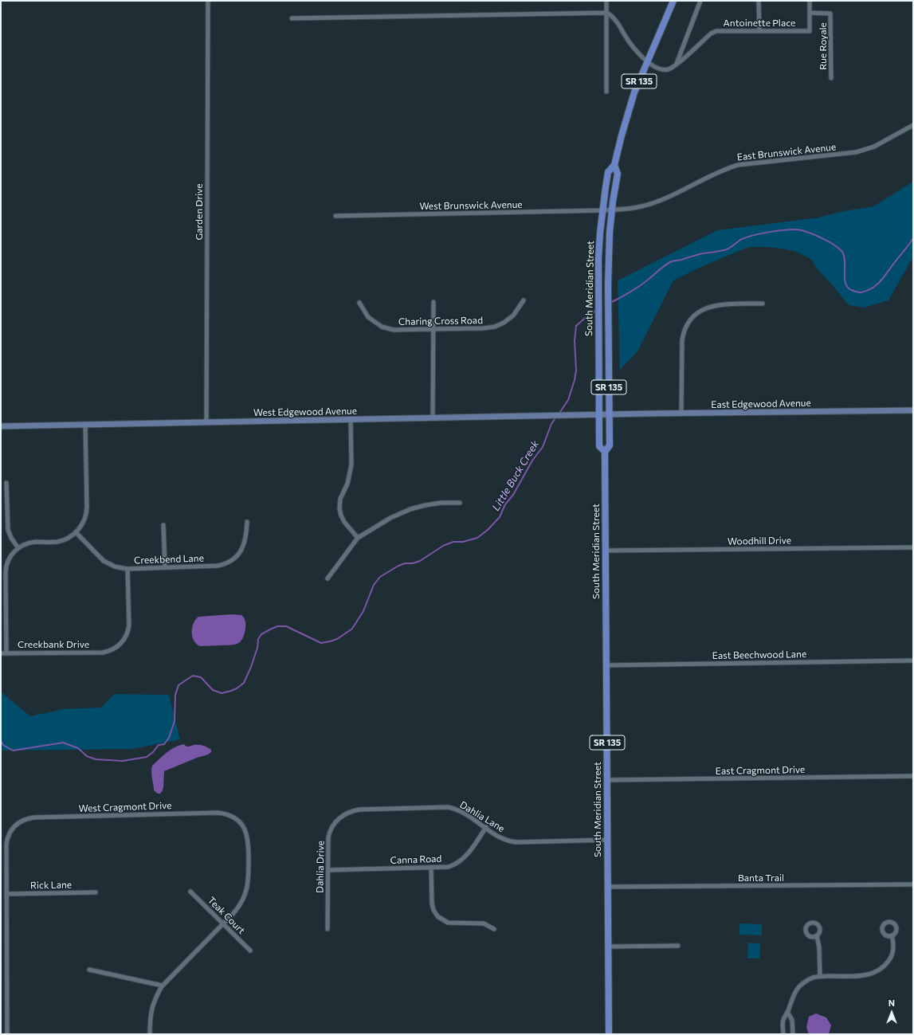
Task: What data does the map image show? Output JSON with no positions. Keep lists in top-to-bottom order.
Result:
{
  "streets": {
    "main road": [
      "SR 135",
      "South Meridian Street",
      "East Edgewood Avenue",
      "West Edgewood Avenue"
    ],
    "street": [
      "Antoinette Place",
      "Rue Royale",
      "East Brunswick Avenue",
      "West Brunswick Avenue",
      "Garden Drive",
      "Charing Cross Road",
      "Woodhill Drive",
      "Creekbend Lane",
      "Creekbank Drive",
      "East Beechwood Lane",
      "East Cragmont Drive",
      "West Cragmont Drive",
      "Dahlia Lane",
      "Canna Road",
      "Dahlia Drive",
      "Banta Trail",
      "Rick Lane",
      "Teak Court"
    ]
  },
  "crossings": [
    ["Antoinette Place", "Rue Royale"],
    ["Antoinette Place", "South Meridian Street"],
    ["East Brunswick Avenue", "West Brunswick Avenue"],
    ["East Brunswick Avenue", "South Meridian Street"],
    ["West Brunswick Avenue", "South Meridian Street"],
    ["Garden Drive", "West Edgewood Avenue"],
    ["South Meridian Street", "East Edgewood Avenue"],
    ["South Meridian Street", "West Edgewood Avenue"],
    ["South Meridian Street", "Woodhill Drive"],
    ["South Meridian Street", "East Beechwood Lane"],
    ["South Meridian Street", "East Cragmont Drive"],
    ["South Meridian Street", "Dahlia Lane"],
    ["South Meridian Street", "Banta Trail"],
    ["East Edgewood Avenue", "West Edgewood Avenue"],
    ["Creekbend Lane", "Creekbank Drive"],
    ["West Cragmont Drive", "Rick Lane"],
    ["West Cragmont Drive", "Teak Court"],
    ["Dahlia Lane", "Canna Road"],
    ["Dahlia Lane", "Dahlia Drive"],
    ["Canna Road", "Dahlia Drive"]
  ],
  "water": ["Little Buck Creek"],
  "north": "top"
}
